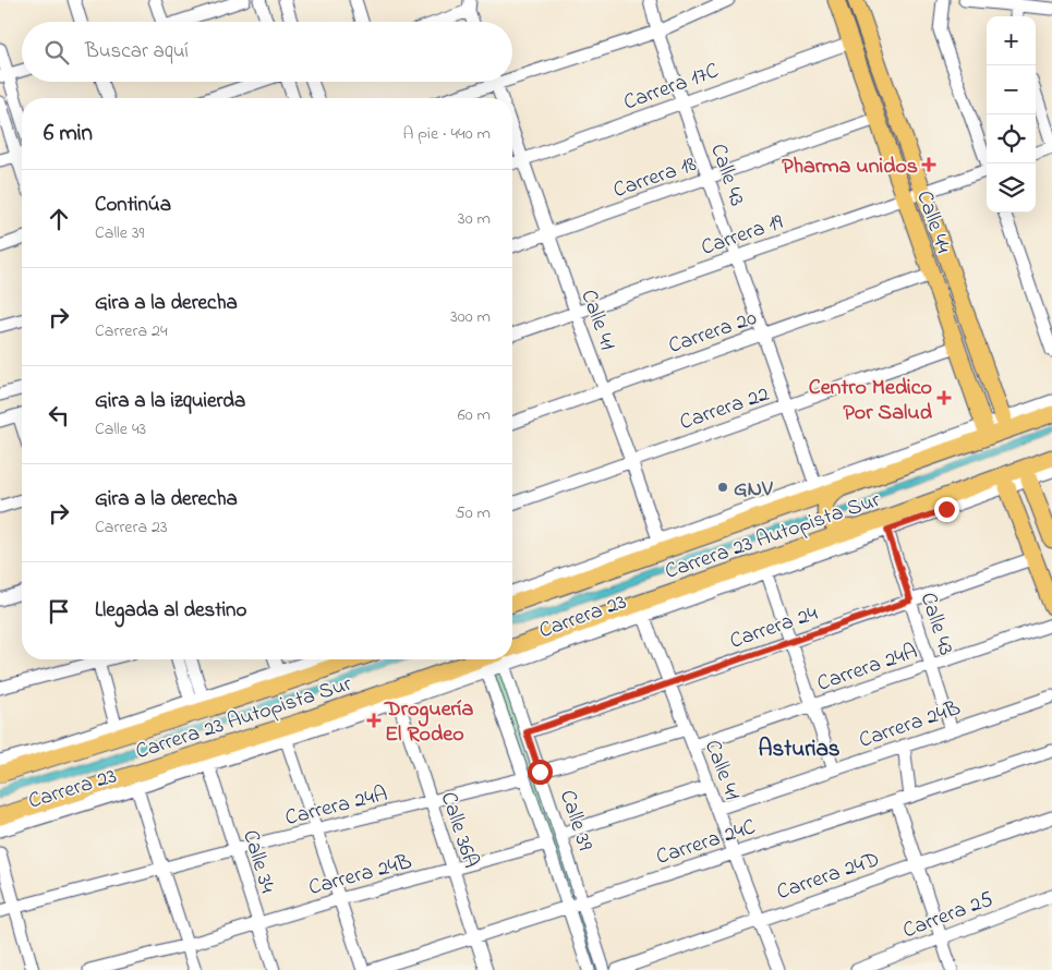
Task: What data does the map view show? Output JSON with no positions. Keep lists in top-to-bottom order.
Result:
{
  "streets": {
    "main road": ["Calle 44", "Carrera 23 Autopista Sur"],
    "street": [
      "Carrera 17C",
      "Calle 43",
      "Carrera 18",
      "Carrera 19",
      "Calle 41",
      "Carrera 20",
      "Carrera 22",
      "Carrera 23",
      "Carrera 24",
      "Carrera 24A",
      "Carrera 24B",
      "Calle 39",
      "Calle 36A",
      "Carrera 24C",
      "Calle 34",
      "Carrera 24D",
      "Carrera 25"
    ]
  },
  "crossings": [
    ["Carrera 17C", "Calle 43"],
    ["Carrera 17C", "Calle 44"],
    ["Carrera 17C", "Calle 41"],
    ["Calle 43", "Carrera 18"],
    ["Calle 43", "Carrera 19"],
    ["Calle 43", "Carrera 20"],
    ["Calle 43", "Carrera 22"],
    ["Calle 43", "Carrera 23"],
    ["Calle 43", "Carrera 24"],
    ["Calle 43", "Carrera 24A"],
    ["Calle 43", "Carrera 24B"],
    ["Carrera 18", "Calle 44"],
    ["Carrera 18", "Calle 41"],
    ["Calle 44", "Carrera 19"],
    ["Calle 44", "Carrera 20"],
    ["Calle 44", "Carrera 22"],
    ["Calle 44", "Carrera 23"],
    ["Carrera 19", "Calle 41"],
    ["Calle 41", "Carrera 20"],
    ["Calle 41", "Carrera 22"],
    ["Calle 41", "Carrera 23"],
    ["Calle 41", "Carrera 24"],
    ["Calle 41", "Carrera 24A"],
    ["Calle 41", "Carrera 24B"],
    ["Calle 41", "Carrera 24C"],
    ["Calle 41", "Carrera 24D"],
    ["Carrera 23 Autopista Sur", "Carrera 23"],
    ["Carrera 23 Autopista Sur", "Calle 39"],
    ["Carrera 23", "Calle 39"],
    ["Carrera 23", "Calle 36A"],
    ["Carrera 23", "Calle 34"],
    ["Carrera 24", "Calle 39"],
    ["Carrera 24A", "Calle 39"],
    ["Carrera 24A", "Calle 36A"],
    ["Carrera 24A", "Calle 34"],
    ["Carrera 24B", "Calle 39"],
    ["Carrera 24B", "Calle 36A"],
    ["Carrera 24B", "Calle 34"],
    ["Calle 39", "Carrera 24C"],
    ["Calle 36A", "Carrera 24C"]
  ],
  "districts": ["Asturias"],
  "places": {
    "health": ["Pharma unidos", "Centro Medico Por Salud", "Droguería El Rodeo"],
    "other": ["GNV"]
  },
  "page": {
    "map_buttons": ["+", "−"],
    "search": "Buscar aquí",
    "heading": ["6 min", "A pie · 440 m"],
    "list": [
      ["Continúa", "Calle 39", "30 m"],
      ["Gira a la derecha", "Carrera 24", "300 m"],
      ["Gira a la izquierda", "Calle 43", "60 m"],
      ["Gira a la derecha", "Carrera 23", "50 m"],
      "Llegada al destino"
    ]
  }
}
